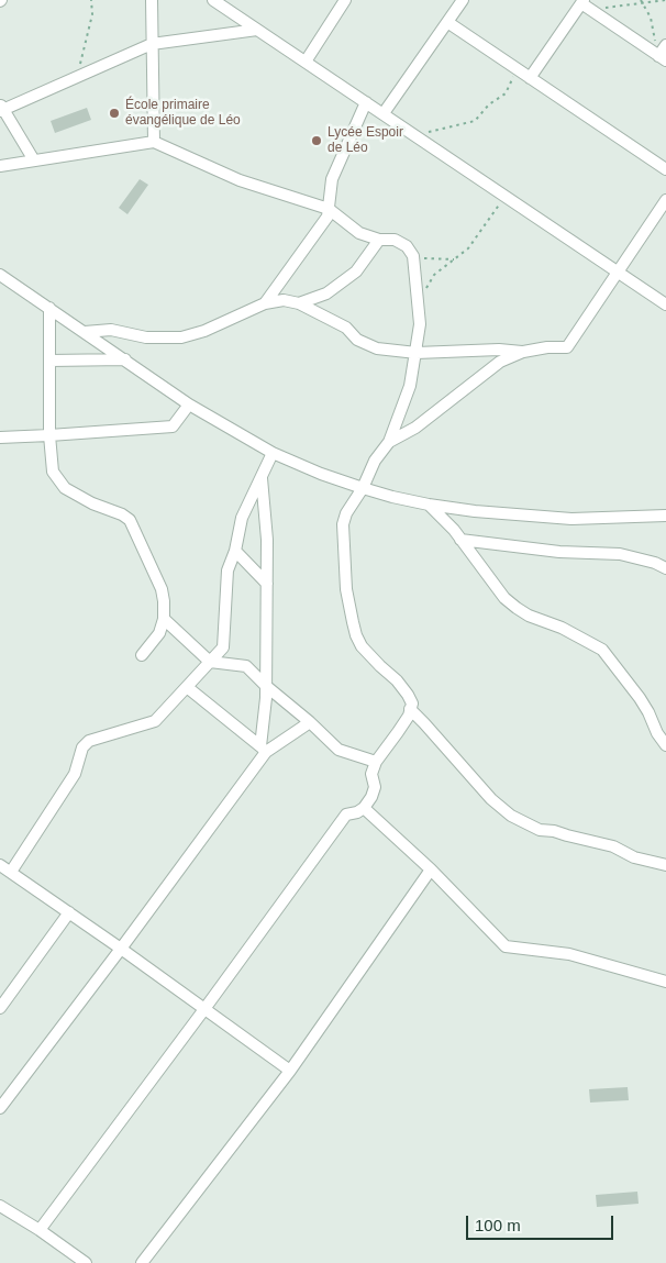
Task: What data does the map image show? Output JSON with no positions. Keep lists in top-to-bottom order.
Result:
{
  "places": ["École primaire évangélique de Léo", "Lycée Espoir de Léo"],
  "scale_bar": "100 m"
}
